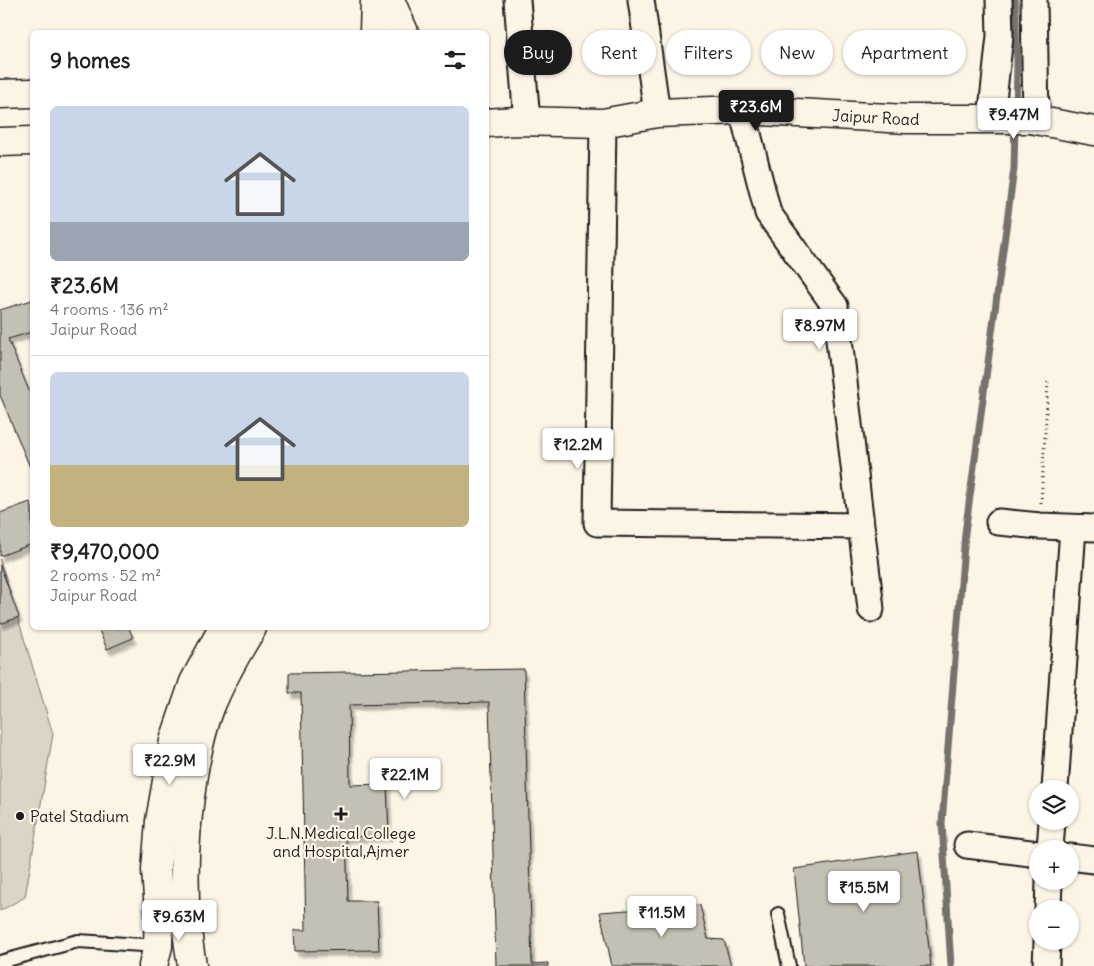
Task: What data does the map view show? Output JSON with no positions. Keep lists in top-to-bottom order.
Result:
{
  "streets": {
    "street": ["Jaipur Road"]
  },
  "places": {
    "health": ["J.L.N.Medical College and Hospital,Ajmer"],
    "other": ["Patel Stadium"]
  },
  "page": {
    "chip": [
      "Buy",
      "Rent",
      "Filters",
      "New",
      "Apartment"
    ],
    "heading": "9 homes",
    "price": [
      "₹23.6M",
      "₹9.47M",
      "₹8.97M",
      "₹12.2M",
      "₹22.9M",
      "₹22.1M",
      "₹15.5M",
      "₹11.5M",
      "₹9.63M"
    ],
    "list": [
      {
        "name": "₹23.6M",
        "note": "4 rooms · 136 m² · Jaipur Road"
      },
      {
        "name": "₹9,470,000",
        "note": "2 rooms · 52 m² · Jaipur Road"
      }
    ],
    "map_buttons": ["+", "−"]
  }
}
